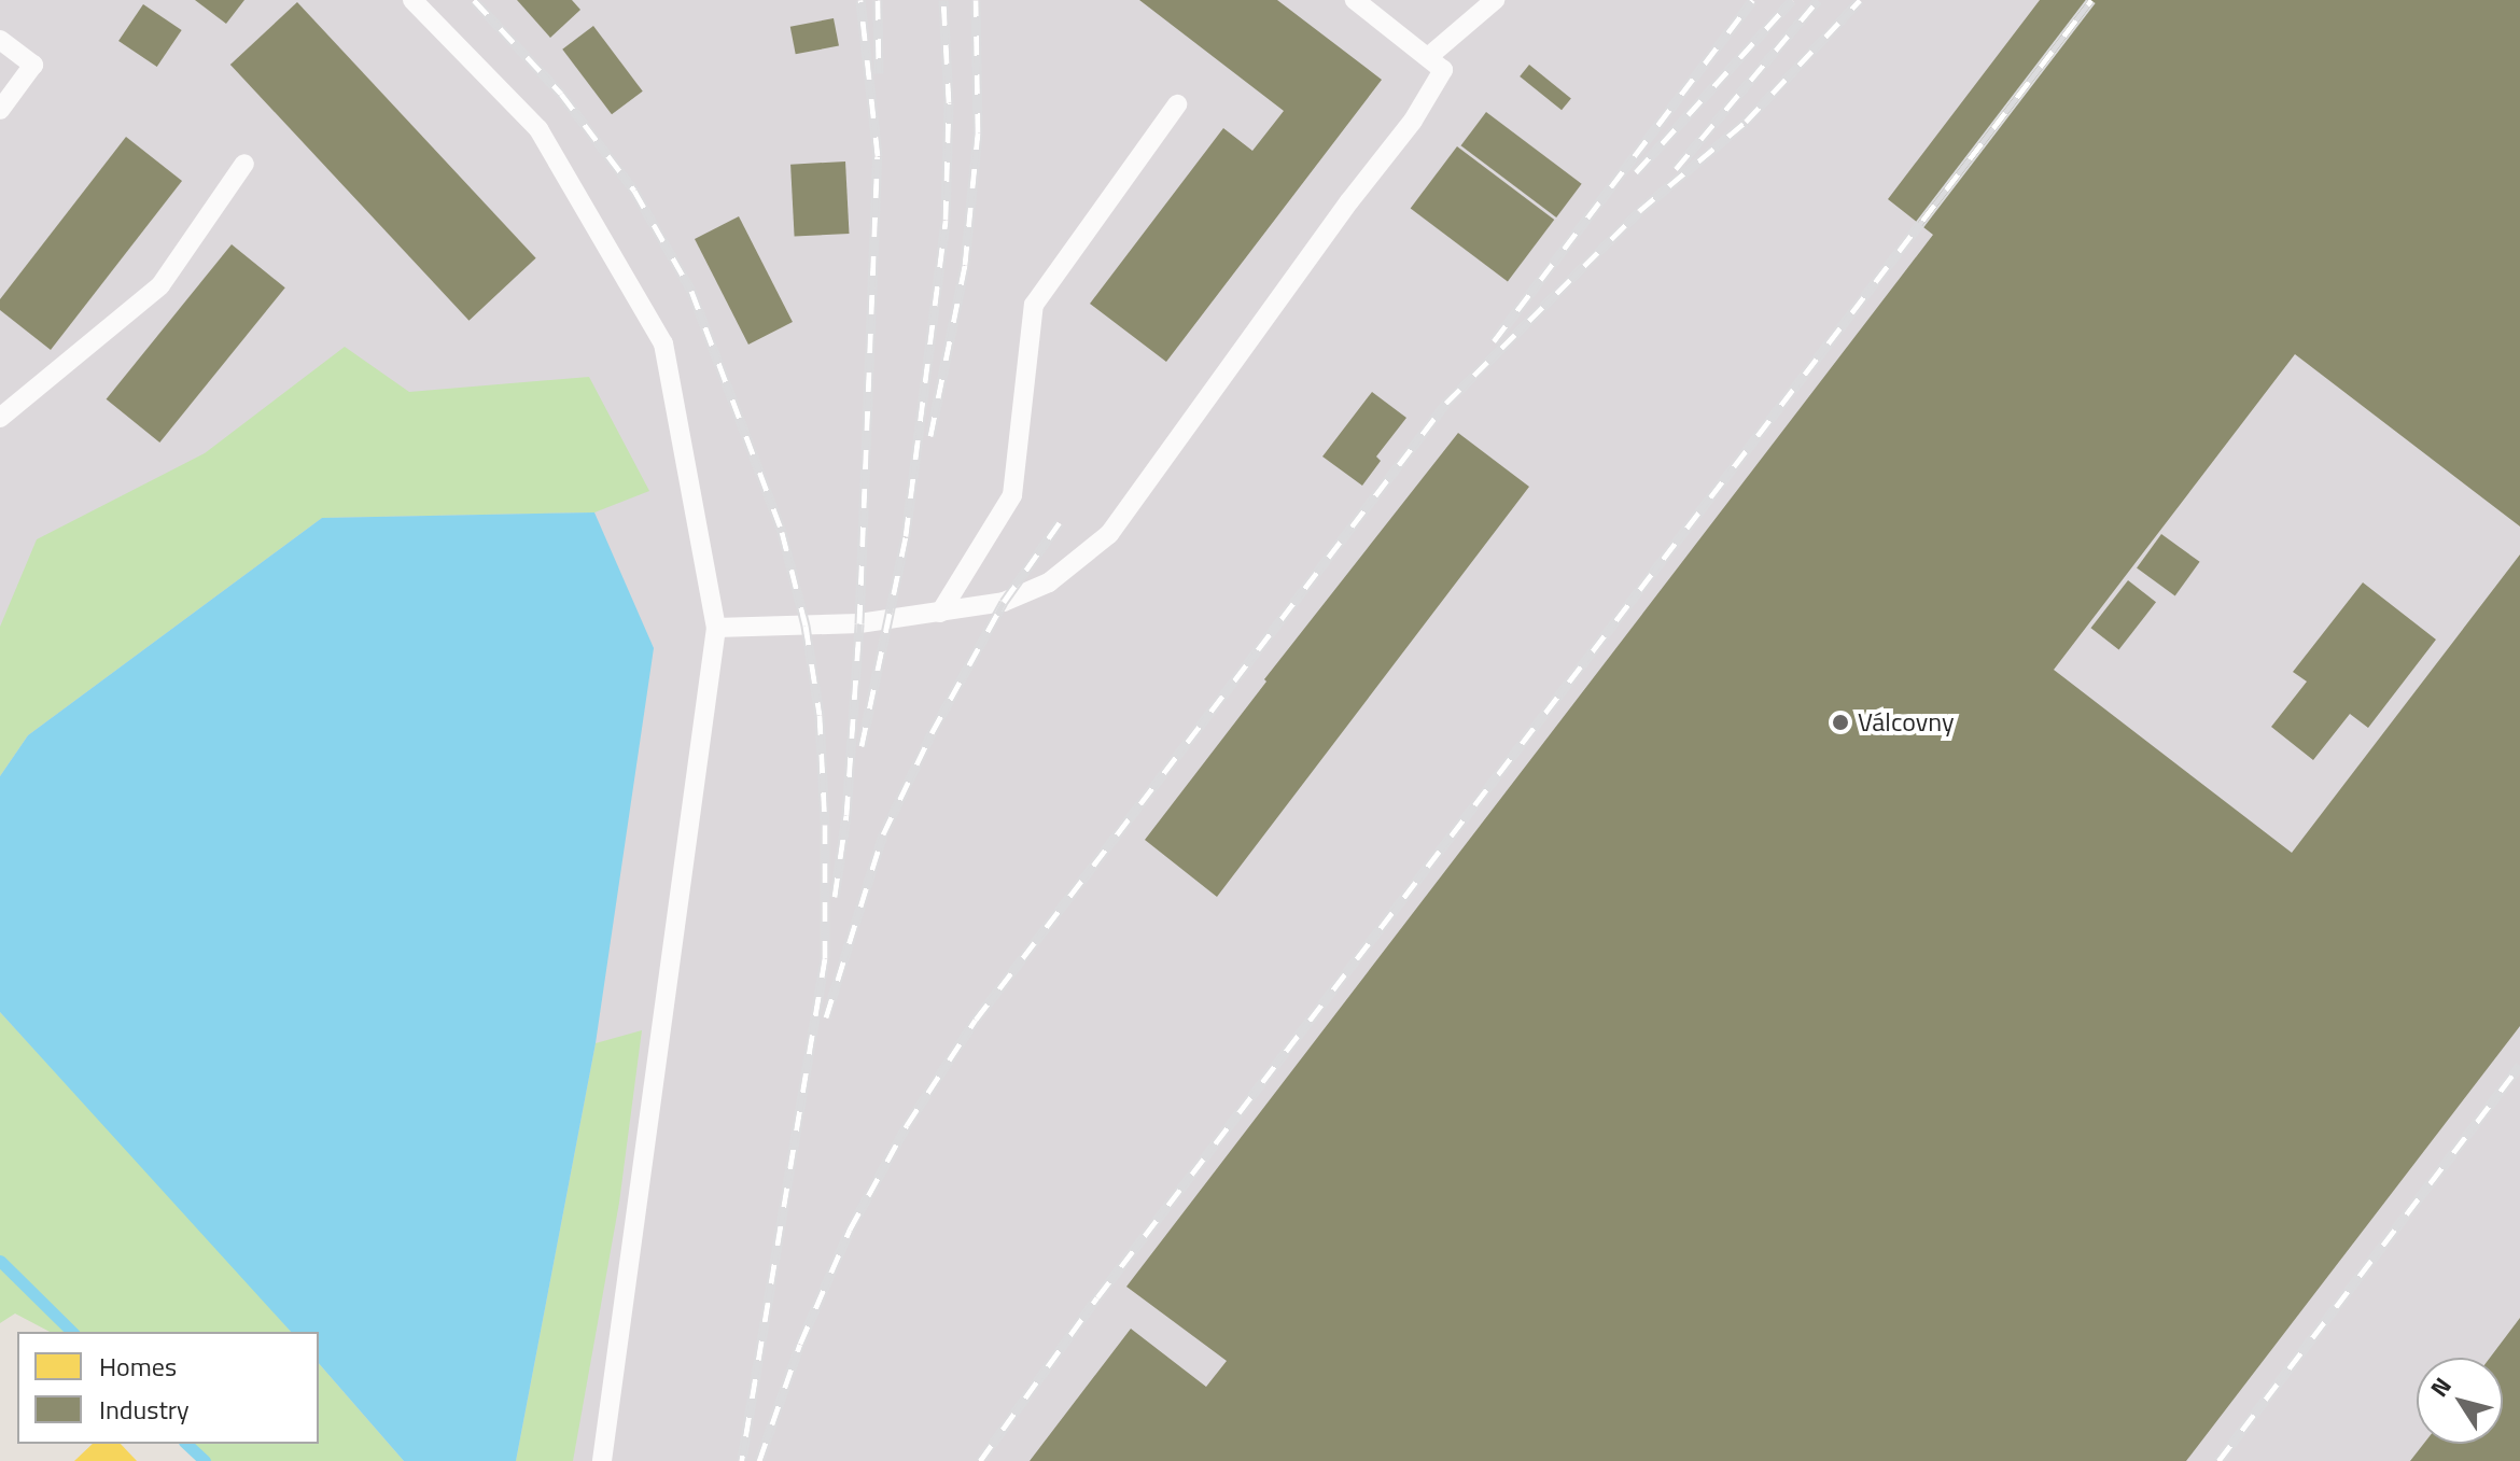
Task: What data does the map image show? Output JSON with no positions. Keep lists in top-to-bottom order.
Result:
{
  "places": ["Válcovny"],
  "legend": ["Homes", "Industry"],
  "north": "top left"
}
